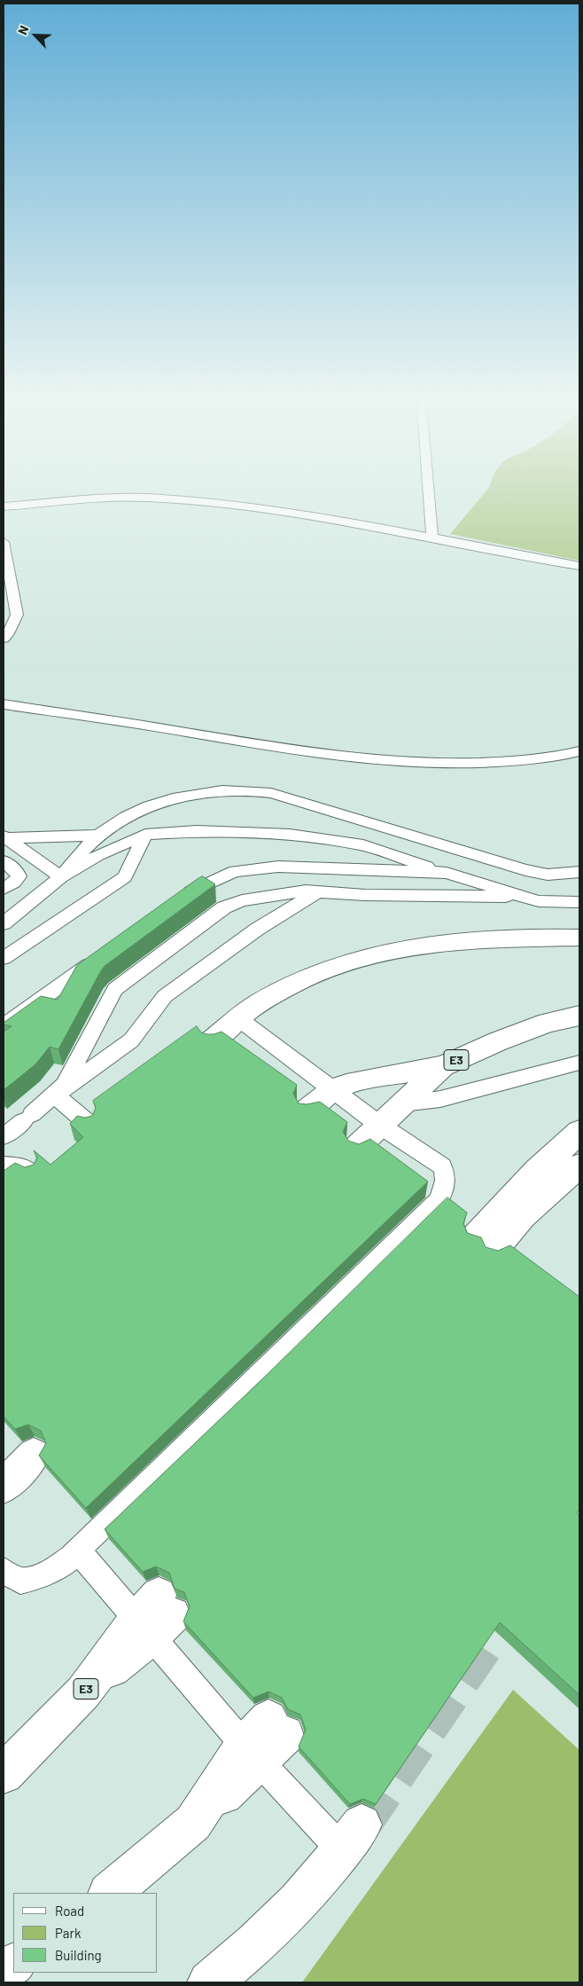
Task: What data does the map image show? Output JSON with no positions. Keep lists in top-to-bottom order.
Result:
{
  "streets": {
    "highway": ["E3"]
  },
  "legend": ["Road", "Park", "Building"],
  "north": "top left"
}
